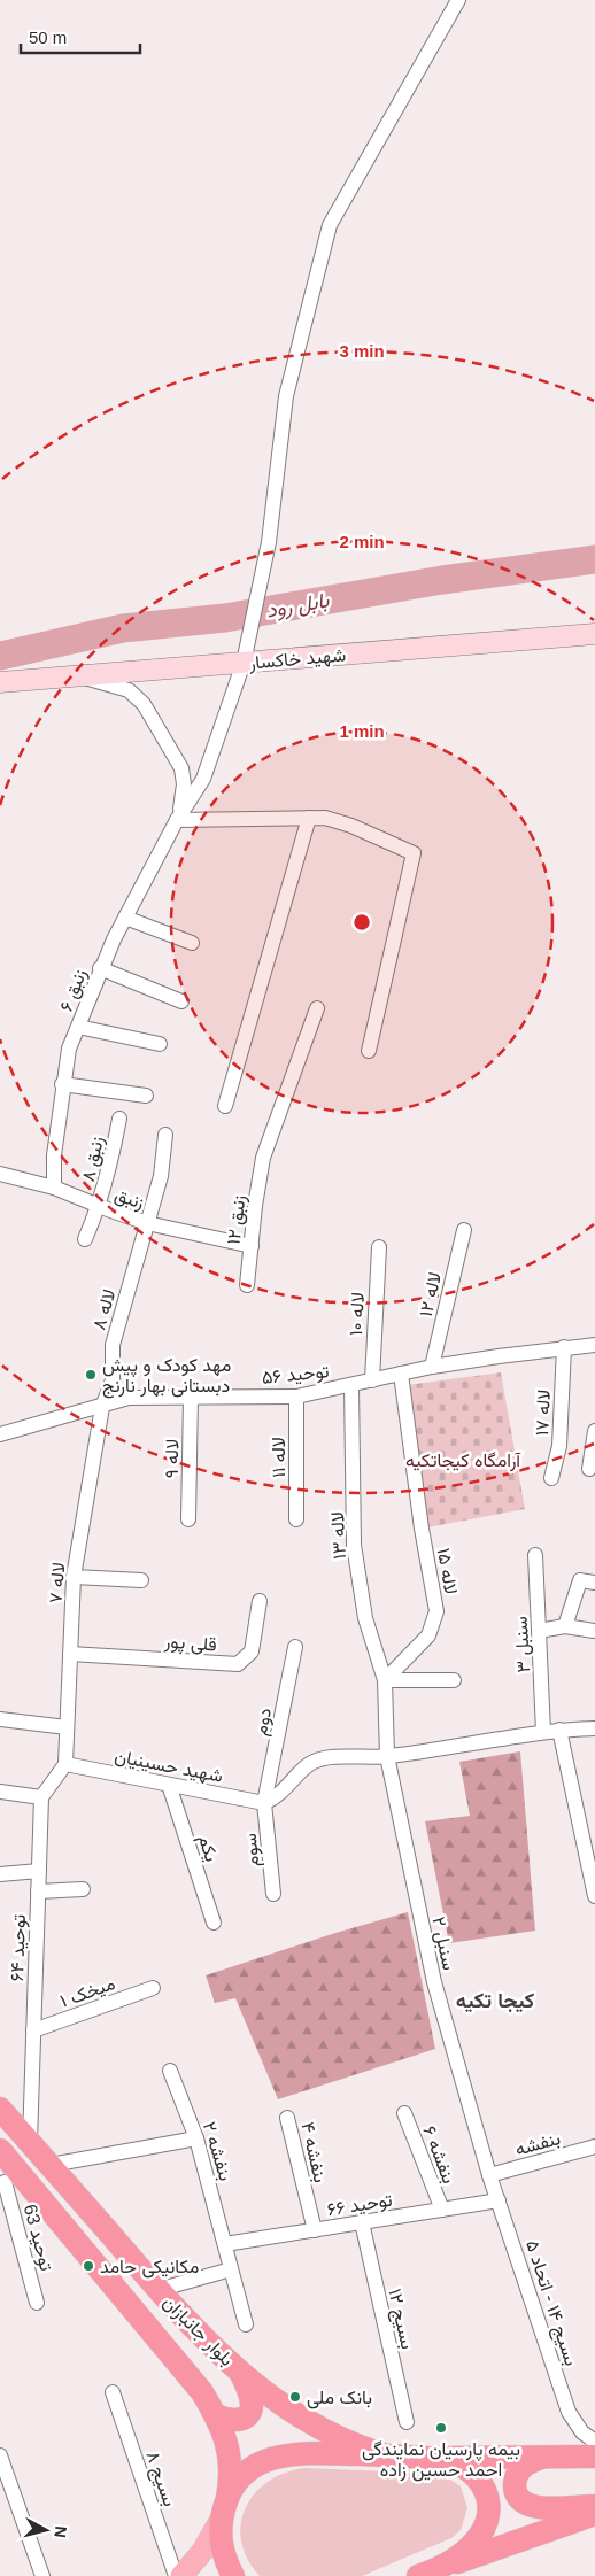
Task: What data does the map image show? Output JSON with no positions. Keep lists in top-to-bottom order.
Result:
{
  "streets": {
    "highway": ["بلوار جانبازان"],
    "main road": ["شهید خاکسار"],
    "street": [
      "زنبق ۶",
      "زنبق ۸",
      "زنبق",
      "زنبق ۱۲",
      "لاله ۱۲",
      "لاله ۸",
      "لاله ۱۰",
      "توحید ۵۶",
      "لاله ۱۷",
      "لاله ۱۱",
      "لاله ۹",
      "لاله ۱۳",
      "لاله ۱۵",
      "لاله ۷",
      "قلی پور",
      "سنبل ۳",
      "دوم",
      "شهید حسینیان",
      "یکم",
      "سوم",
      "سنبل ۲",
      "توحید ۶۴",
      "میخک ۱",
      "بنفشه",
      "بنفشه ۲",
      "بنفشه ۴",
      "بنفشه ۶",
      "توحید ۶۶",
      "توحید 63",
      "بسیج ۱۴ - اتحاد ۵",
      "بسیج ۱۲",
      "بسیج ۸"
    ]
  },
  "crossings": [
    ["شهید خاکسار", "زنبق ۶"],
    ["زنبق ۶", "زنبق"],
    ["زنبق ۸", "زنبق"],
    ["زنبق", "زنبق ۱۲"],
    ["زنبق", "لاله ۸"],
    ["لاله ۱۲", "توحید ۵۶"],
    ["لاله ۸", "توحید ۵۶"],
    ["لاله ۸", "لاله ۷"],
    ["لاله ۱۰", "توحید ۵۶"],
    ["توحید ۵۶", "لاله ۱۷"],
    ["توحید ۵۶", "لاله ۱۱"],
    ["توحید ۵۶", "لاله ۹"],
    ["توحید ۵۶", "لاله ۱۳"],
    ["توحید ۵۶", "لاله ۱۵"],
    ["توحید ۵۶", "لاله ۷"],
    ["لاله ۱۳", "لاله ۱۵"],
    ["لاله ۷", "قلی پور"],
    ["لاله ۷", "شهید حسینیان"],
    ["دوم", "شهید حسینیان"],
    ["دوم", "سوم"],
    ["شهید حسینیان", "یکم"],
    ["شهید حسینیان", "سوم"],
    ["سنبل ۲", "بنفشه"],
    ["سنبل ۲", "توحید ۶۶"],
    ["سنبل ۲", "بسیج ۱۴ - اتحاد ۵"],
    ["توحید ۶۴", "میخک ۱"],
    ["توحید ۶۴", "بلوار جانبازان"],
    ["بنفشه ۲", "توحید ۶۶"],
    ["بنفشه ۴", "توحید ۶۶"],
    ["بنفشه ۶", "توحید ۶۶"],
    ["توحید ۶۶", "بسیج ۱۴ - اتحاد ۵"],
    ["توحید ۶۶", "بسیج ۱۲"],
    ["توحید 63", "بلوار جانبازان"]
  ],
  "districts": ["کیجا تکیه"],
  "water": ["بابل رود"],
  "parks": ["آرامگاه کیجاتکیه"],
  "places": [
    "مهد کودک و پیش دبستانی بهار نارنج",
    "مکانیکی حامد",
    "بانک ملی",
    "بیمه پارسیان نمایندگی احمد حسین زاده"
  ],
  "scale_bar": "50 m",
  "north": "right",
  "rings": ["3 min", "2 min", "1 min"]
}
